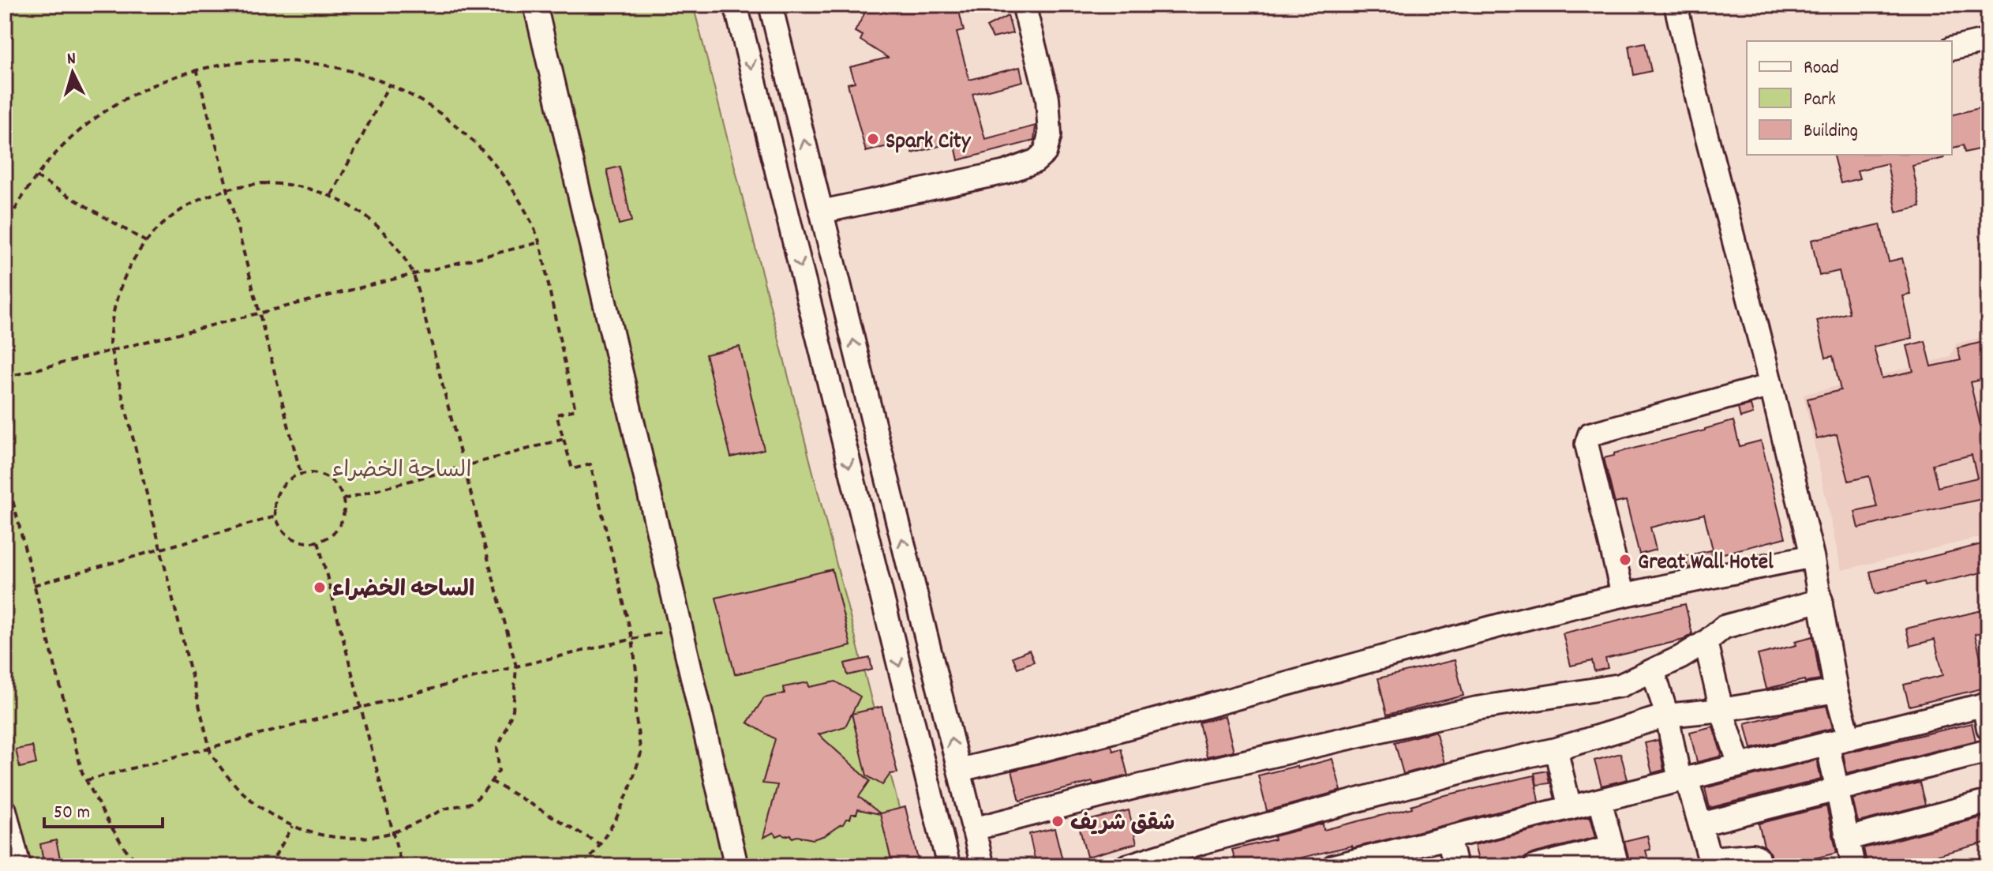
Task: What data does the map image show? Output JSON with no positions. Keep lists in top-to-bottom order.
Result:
{
  "parks": ["الساحة الخضراء"],
  "places": [
    "Spark City",
    "Great Wall Hotel",
    "الساحه الخضراء",
    "شقق شريف"
  ],
  "legend": ["Road", "Park", "Building"],
  "scale_bar": "50 m",
  "north": "top"
}
